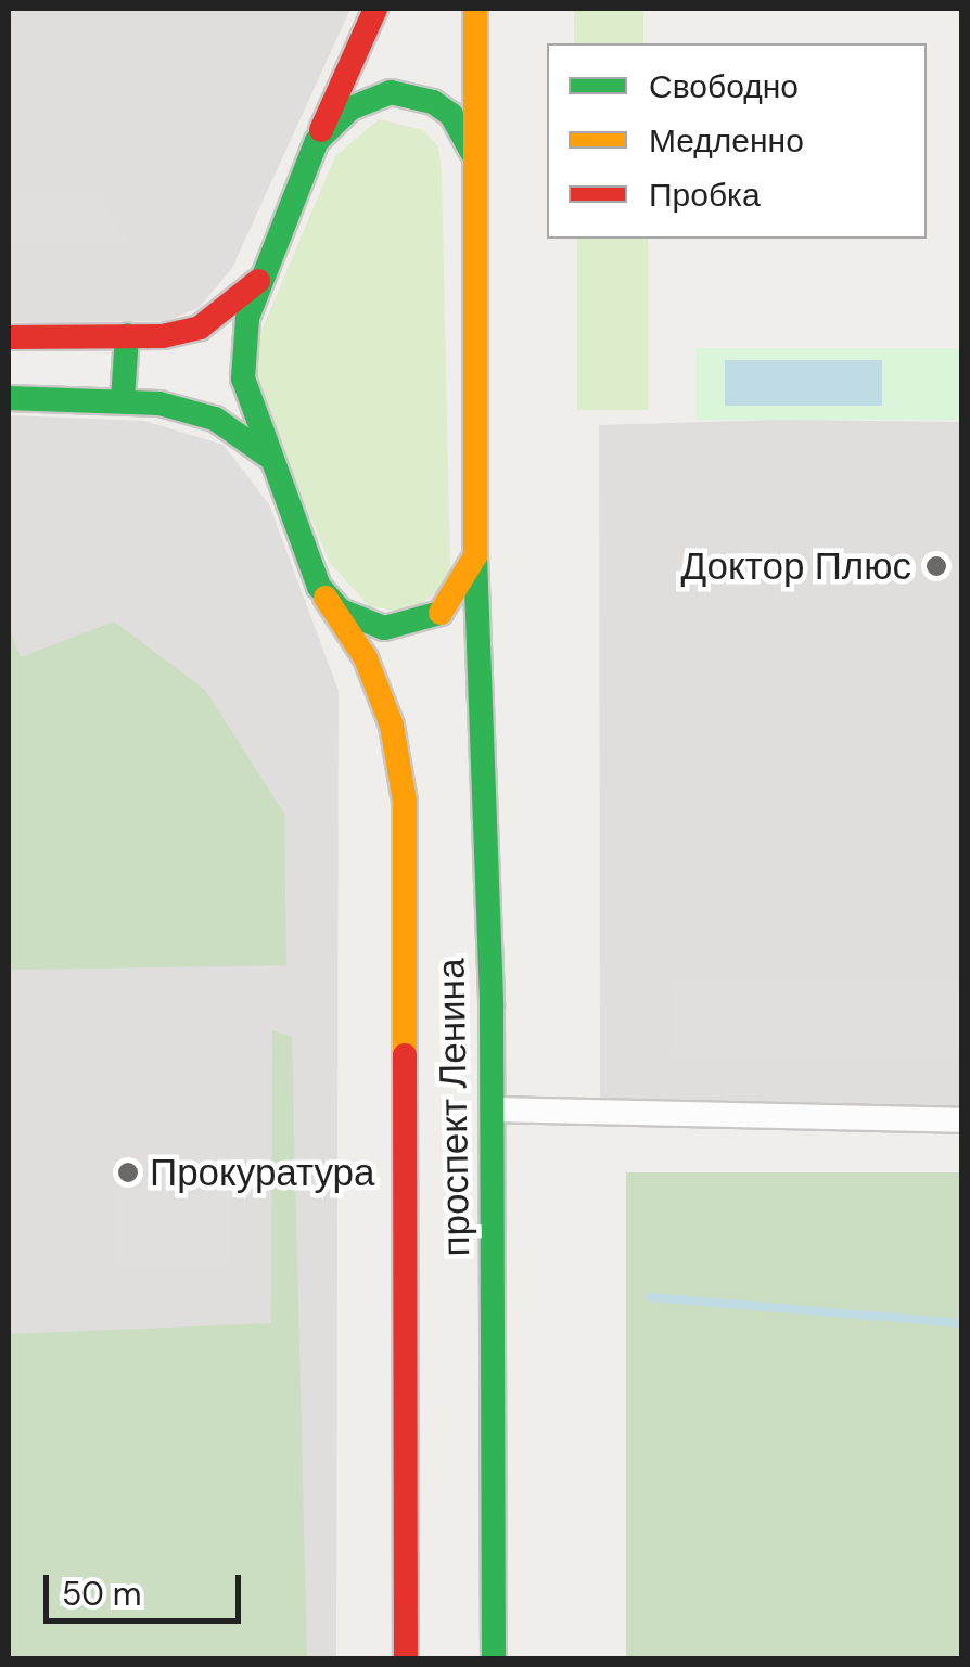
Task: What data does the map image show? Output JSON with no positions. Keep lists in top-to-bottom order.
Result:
{
  "streets": {
    "main road": ["проспект Ленина"]
  },
  "places": ["Доктор Плюс", "Прокуратура"],
  "legend": ["Свободно", "Медленно", "Пробка"],
  "scale_bar": "50 m"
}
